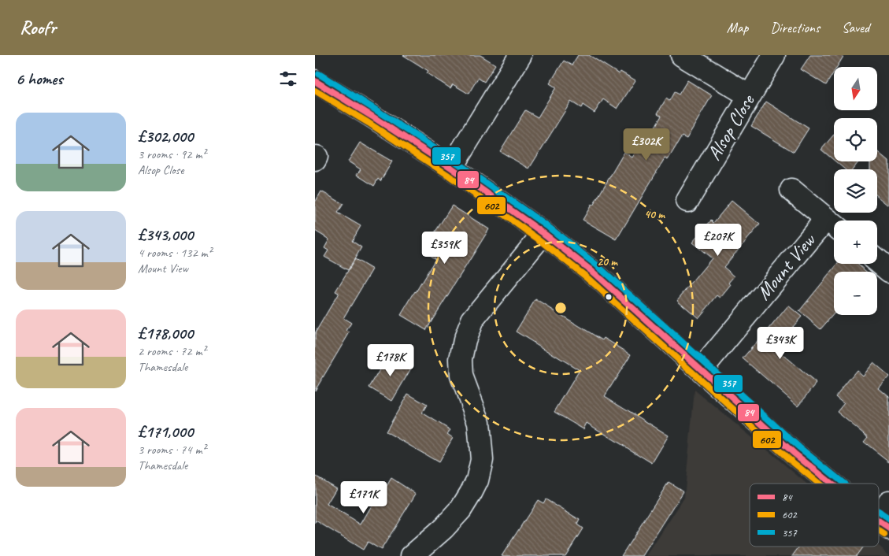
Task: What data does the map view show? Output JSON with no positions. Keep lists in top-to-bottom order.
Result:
{
  "streets": {
    "street": ["Alsop Close", "Mount View"]
  },
  "lines": ["transit line 357", "transit line 84", "transit line 602"],
  "legend": ["84", "602", "357"],
  "north": "bottom",
  "page": {
    "header": "Roofr",
    "nav": ["Map", "Directions", "Saved"],
    "heading": "6 homes",
    "map_buttons": ["+", "−"],
    "list": [
      {
        "name": "£302,000",
        "note": "3 rooms · 92 m² · Alsop Close"
      },
      {
        "name": "£343,000",
        "note": "4 rooms · 132 m² · Mount View"
      },
      {
        "name": "£178,000",
        "note": "2 rooms · 72 m² · Thamesdale"
      },
      {
        "name": "£171,000",
        "note": "3 rooms · 74 m² · Thamesdale"
      }
    ],
    "price": [
      "£302K",
      "£207K",
      "£359K",
      "£343K",
      "£178K",
      "£171K"
    ]
  },
  "rings": ["40 m", "20 m"]
}
